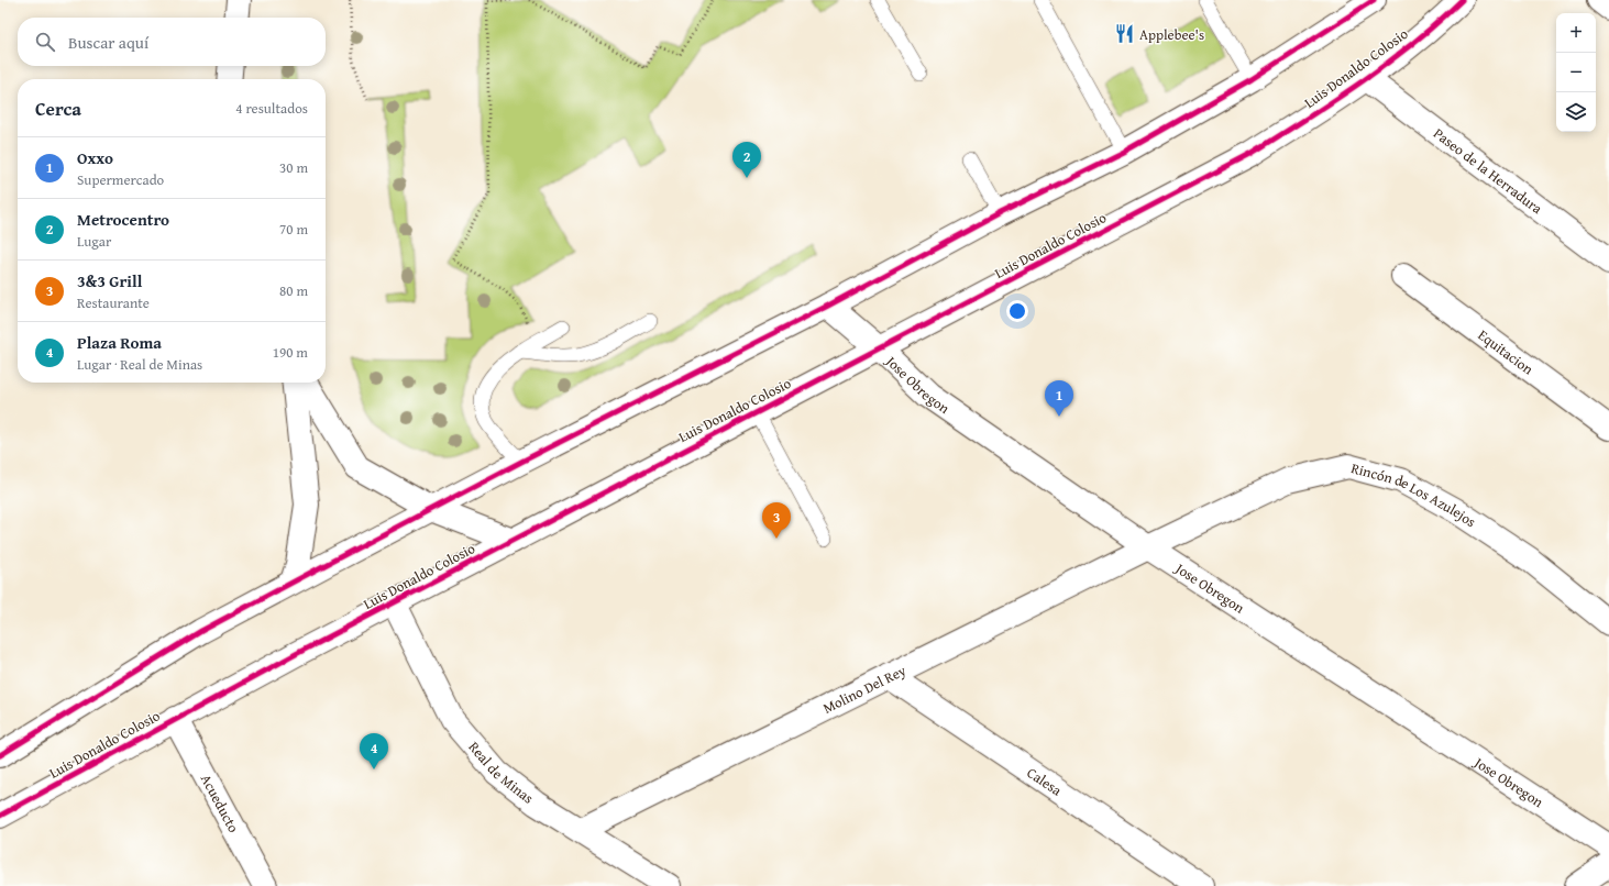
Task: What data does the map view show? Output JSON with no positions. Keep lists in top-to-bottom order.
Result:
{
  "streets": {
    "street": [
      "Luis Donaldo Colosio",
      "Paseo de la Herradura",
      "Equitacion",
      "Jose Obregon",
      "Rincón de Los Azulejos",
      "Molino Del Rey",
      "Real de Minas",
      "Calesa",
      "Acueducto"
    ]
  },
  "crossings": [
    ["Luis Donaldo Colosio", "Paseo de la Herradura"],
    ["Luis Donaldo Colosio", "Jose Obregon"],
    ["Luis Donaldo Colosio", "Real de Minas"],
    ["Luis Donaldo Colosio", "Acueducto"],
    ["Jose Obregon", "Rincón de Los Azulejos"],
    ["Jose Obregon", "Molino Del Rey"],
    ["Rincón de Los Azulejos", "Molino Del Rey"],
    ["Molino Del Rey", "Real de Minas"],
    ["Molino Del Rey", "Calesa"]
  ],
  "places": {
    "restaurant": ["Applebee's"]
  },
  "page": {
    "map_buttons": ["+", "−"],
    "search": "Buscar aquí",
    "heading": ["Cerca", "4 resultados"],
    "list": [
      {
        "mark": "1",
        "name": "Oxxo",
        "note": "Supermercado",
        "value": "30 m"
      },
      {
        "mark": "2",
        "name": "Metrocentro",
        "note": "Lugar",
        "value": "70 m"
      },
      {
        "mark": "3",
        "name": "3&3 Grill",
        "note": "Restaurante",
        "value": "80 m"
      },
      {
        "mark": "4",
        "name": "Plaza Roma",
        "note": "Lugar · Real de Minas",
        "value": "190 m"
      }
    ],
    "pins": [
      "2",
      "1",
      "3",
      "4"
    ]
  }
}
